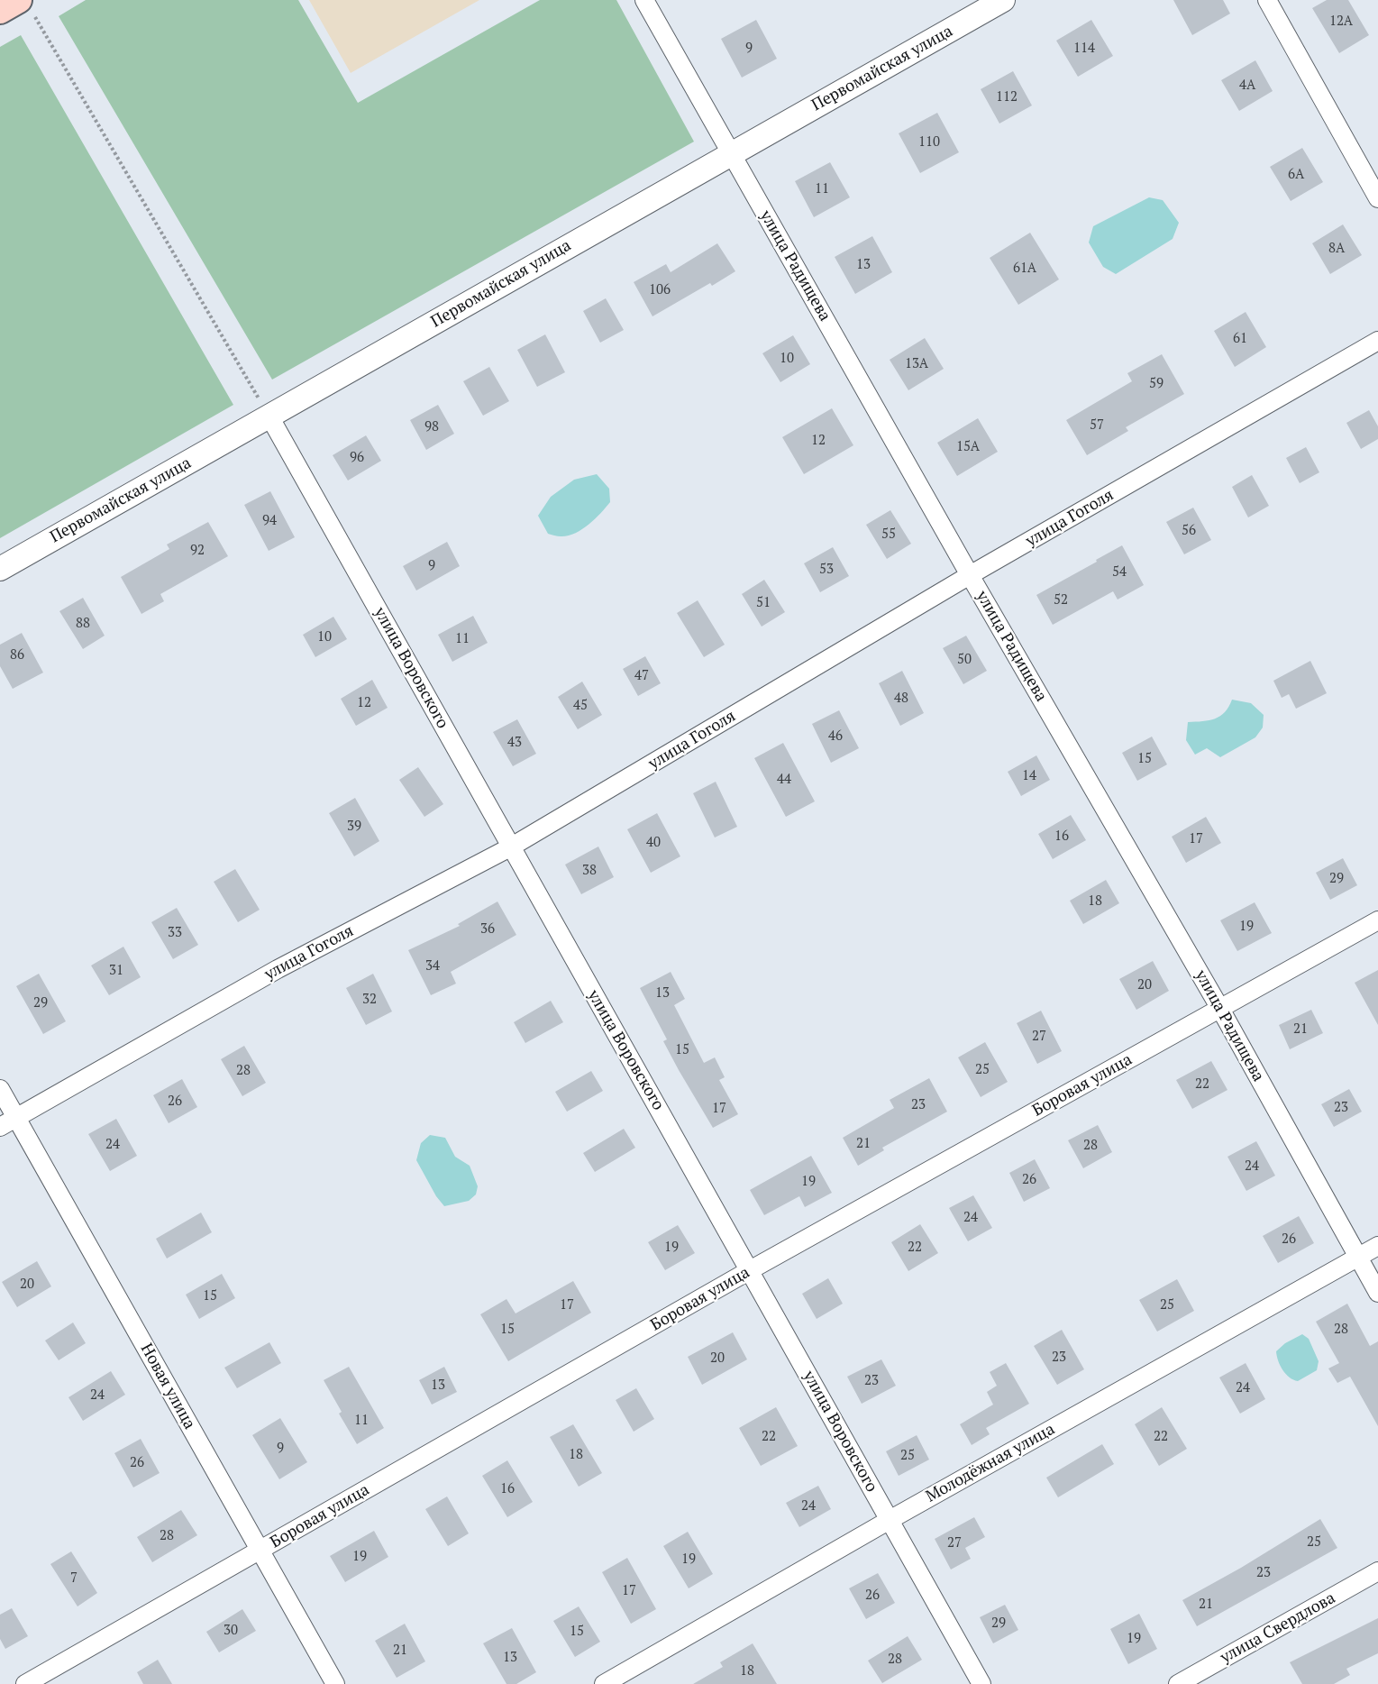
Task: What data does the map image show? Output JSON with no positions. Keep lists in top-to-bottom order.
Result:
{
  "streets": {
    "street": [
      "Первомайская улица",
      "улица Радищева",
      "улица Гоголя",
      "улица Воровского",
      "Боровая улица",
      "Новая улица",
      "Молодёжная улица",
      "улица Свердлова"
    ]
  },
  "crossings": [
    ["Первомайская улица", "улица Радищева"],
    ["Первомайская улица", "улица Воровского"],
    ["улица Радищева", "улица Гоголя"],
    ["улица Радищева", "Боровая улица"],
    ["улица Радищева", "Молодёжная улица"],
    ["улица Гоголя", "улица Воровского"],
    ["улица Гоголя", "Новая улица"],
    ["улица Воровского", "Боровая улица"],
    ["улица Воровского", "Молодёжная улица"],
    ["Боровая улица", "Новая улица"]
  ],
  "house_numbers": [
    "12А",
    "9",
    "114",
    "4А",
    "112",
    "110",
    "6А",
    "11",
    "8А",
    "13",
    "61А",
    "106",
    "61",
    "10",
    "13А",
    "59",
    "57",
    "98",
    "12",
    "15А",
    "96",
    "94",
    "56",
    "55",
    "92",
    "9",
    "53",
    "54",
    "52",
    "51",
    "88",
    "10",
    "11",
    "86",
    "50",
    "47",
    "48",
    "12",
    "45",
    "46",
    "43",
    "15",
    "14",
    "44",
    "39",
    "16",
    "17",
    "40",
    "38",
    "29",
    "18",
    "19",
    "36",
    "33",
    "34",
    "31",
    "20",
    "13",
    "32",
    "29",
    "21",
    "27",
    "15",
    "25",
    "28",
    "22",
    "26",
    "23",
    "23",
    "17",
    "21",
    "24",
    "28",
    "24",
    "26",
    "19",
    "24",
    "26",
    "19",
    "22",
    "20",
    "15",
    "17",
    "25",
    "15",
    "28",
    "23",
    "20",
    "23",
    "13",
    "24",
    "24",
    "11",
    "22",
    "22",
    "9",
    "18",
    "25",
    "26",
    "16",
    "24",
    "28",
    "25",
    "27",
    "19",
    "19",
    "23",
    "7",
    "17",
    "26",
    "21",
    "29",
    "30",
    "15",
    "19",
    "21",
    "13",
    "28",
    "18"
  ]
}
